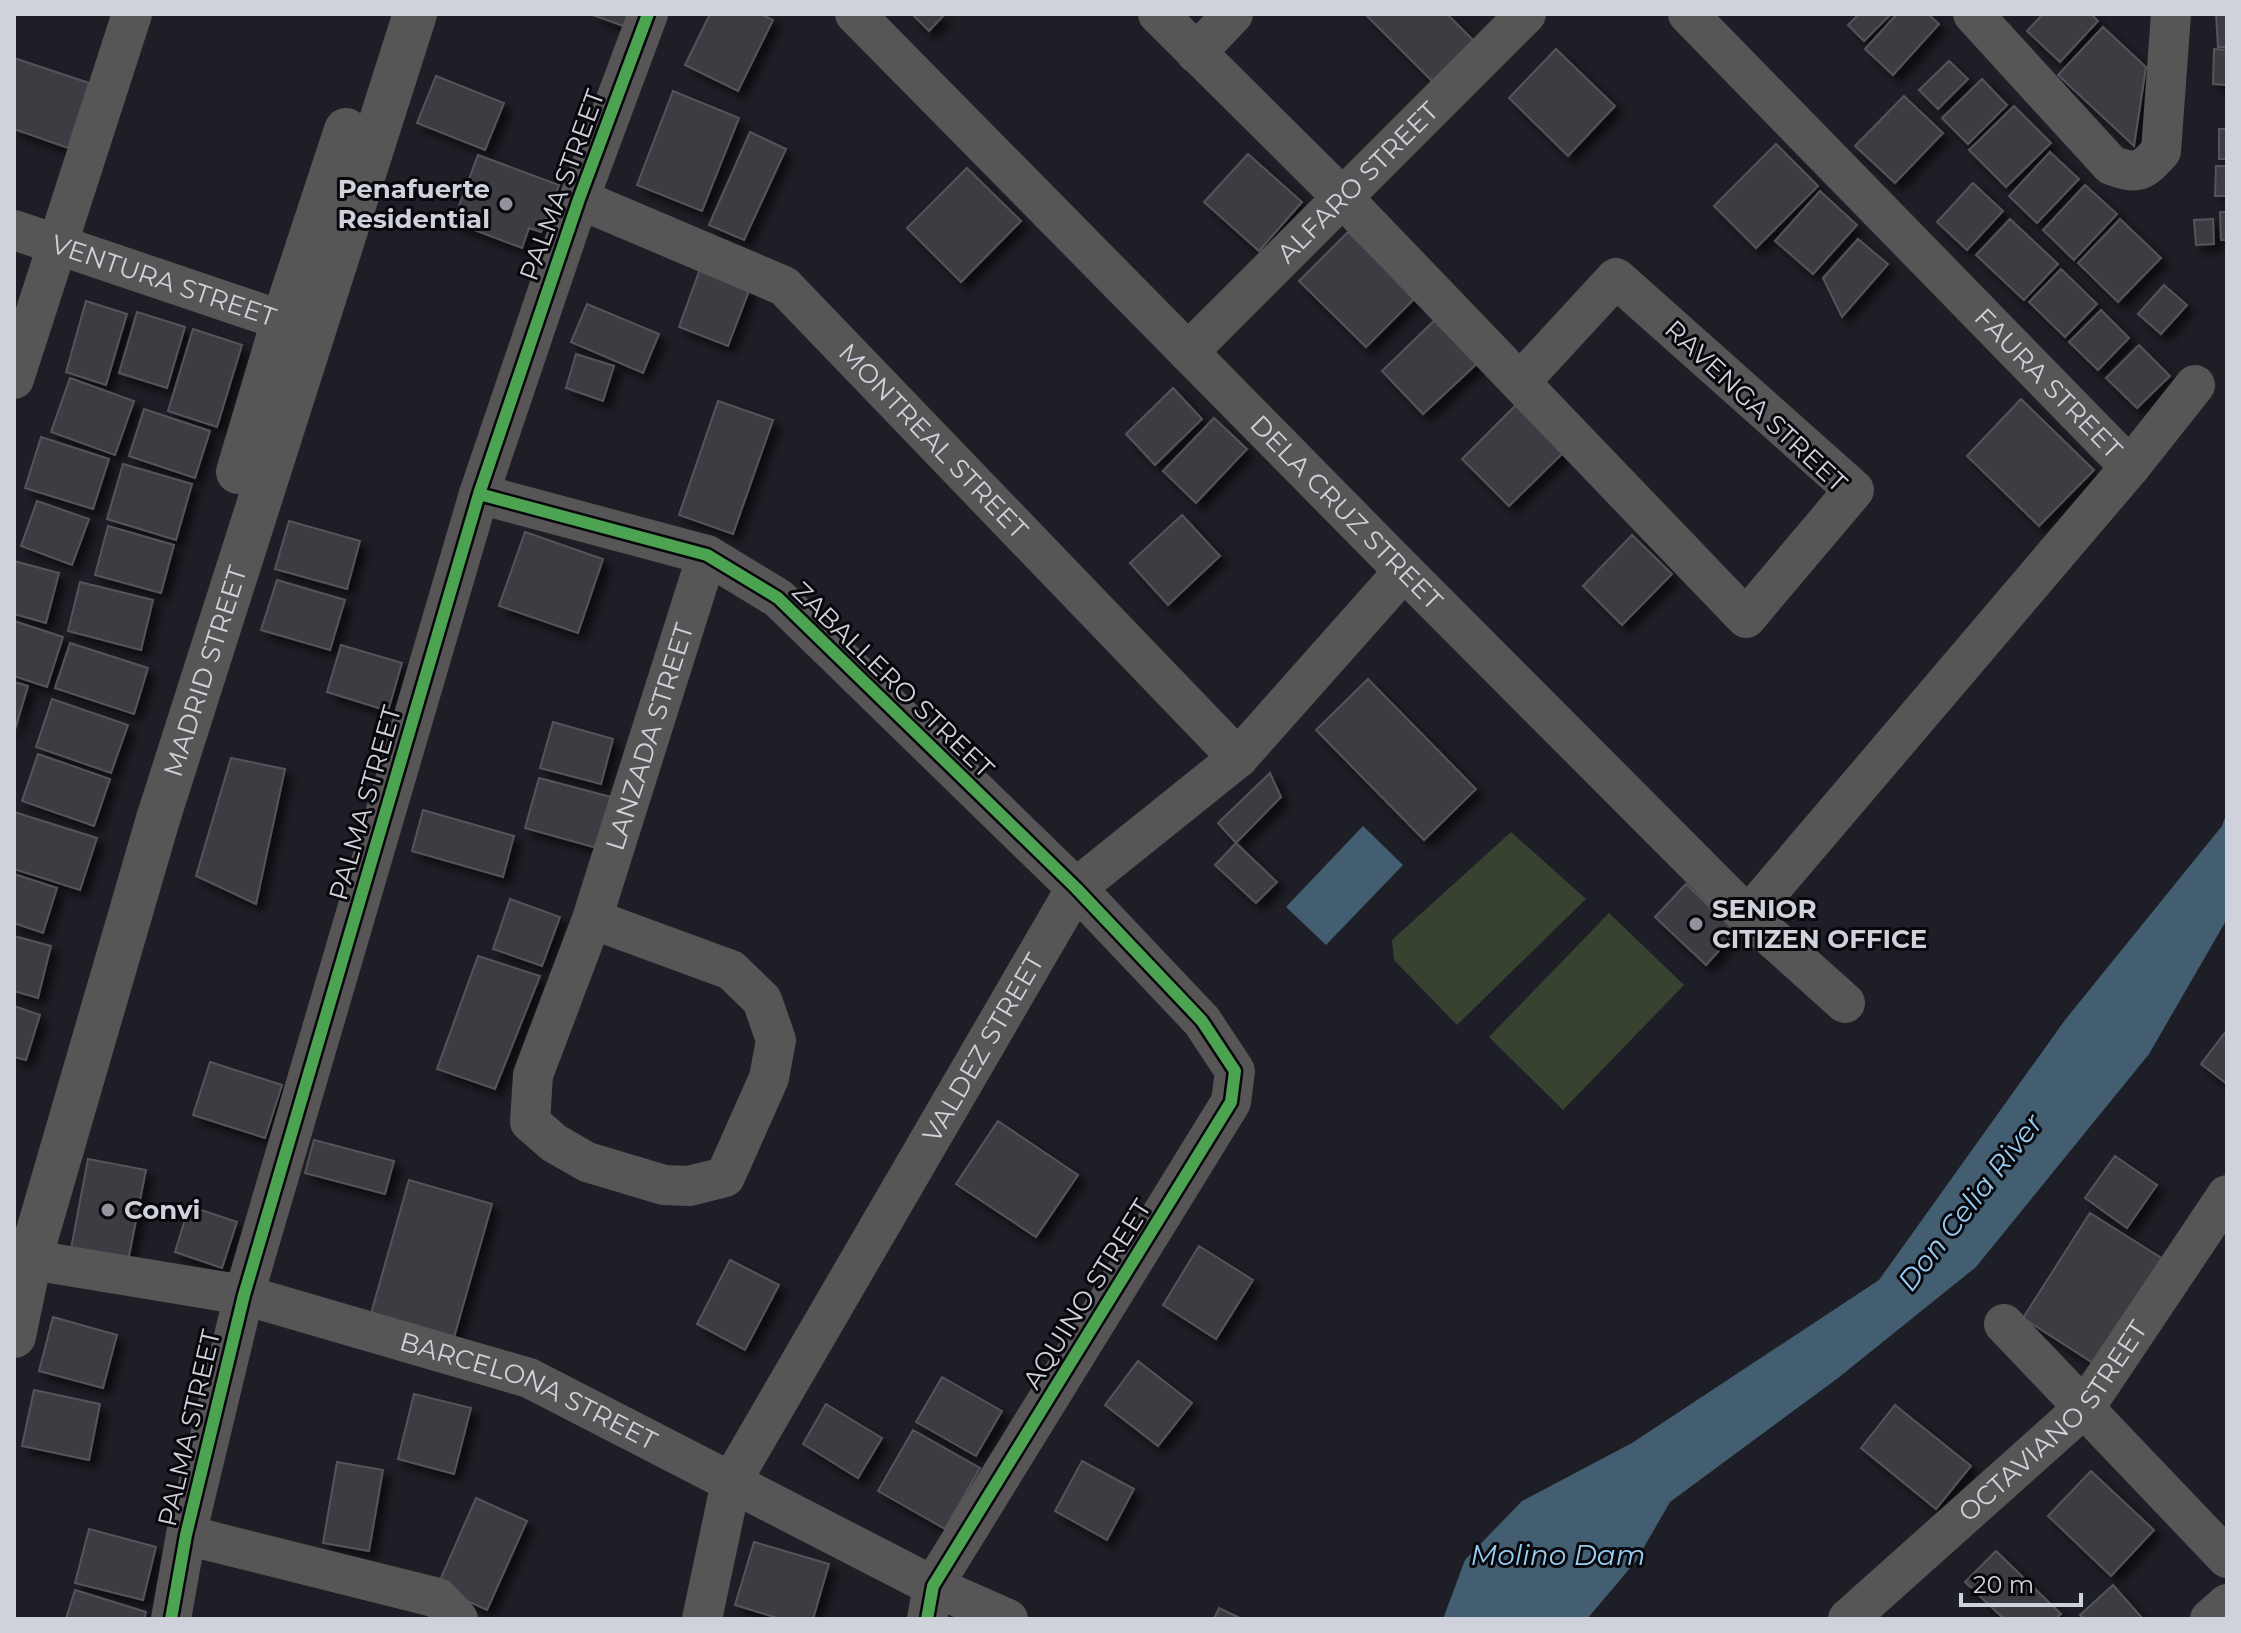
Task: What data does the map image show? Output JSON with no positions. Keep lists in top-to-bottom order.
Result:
{
  "streets": {
    "street": [
      "ALFARO STREET",
      "PALMA STREET",
      "VENTURA STREET",
      "FAURA STREET",
      "RAVENGA STREET",
      "MONTREAL STREET",
      "DELA CRUZ STREET",
      "MADRID STREET",
      "ZABALLERO STREET",
      "LANZADA STREET",
      "VALDEZ STREET",
      "AQUINO STREET",
      "BARCELONA STREET",
      "OCTAVIANO STREET"
    ]
  },
  "crossings": [
    ["ALFARO STREET", "RAVENGA STREET"],
    ["ALFARO STREET", "DELA CRUZ STREET"],
    ["PALMA STREET", "MONTREAL STREET"],
    ["PALMA STREET", "ZABALLERO STREET"],
    ["PALMA STREET", "BARCELONA STREET"],
    ["VENTURA STREET", "MADRID STREET"],
    ["FAURA STREET", "DELA CRUZ STREET"],
    ["MONTREAL STREET", "VALDEZ STREET"],
    ["DELA CRUZ STREET", "VALDEZ STREET"],
    ["MADRID STREET", "BARCELONA STREET"],
    ["ZABALLERO STREET", "LANZADA STREET"],
    ["ZABALLERO STREET", "VALDEZ STREET"],
    ["ZABALLERO STREET", "AQUINO STREET"],
    ["VALDEZ STREET", "BARCELONA STREET"],
    ["AQUINO STREET", "BARCELONA STREET"]
  ],
  "water": ["Don Celia River", "Molino Dam"],
  "places": ["Penafuerte Residential", "SENIOR CITIZEN OFFICE", "Convi"],
  "scale_bar": "20 m"
}
